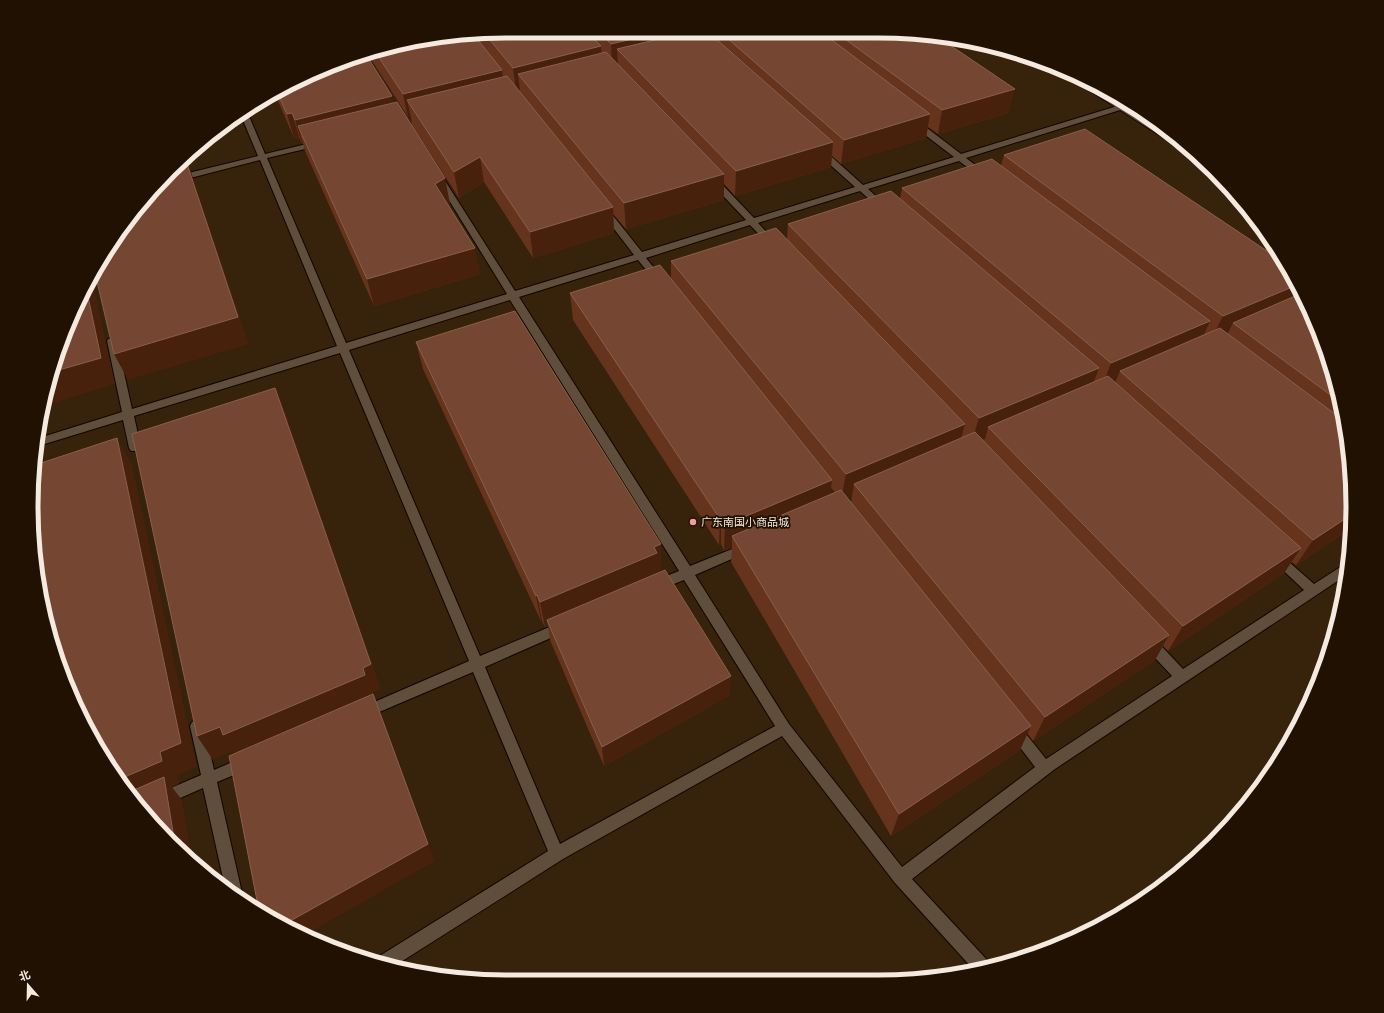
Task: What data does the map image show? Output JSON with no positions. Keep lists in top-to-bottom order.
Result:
{
  "places": ["广东南国小商品城"],
  "north": "top"
}
